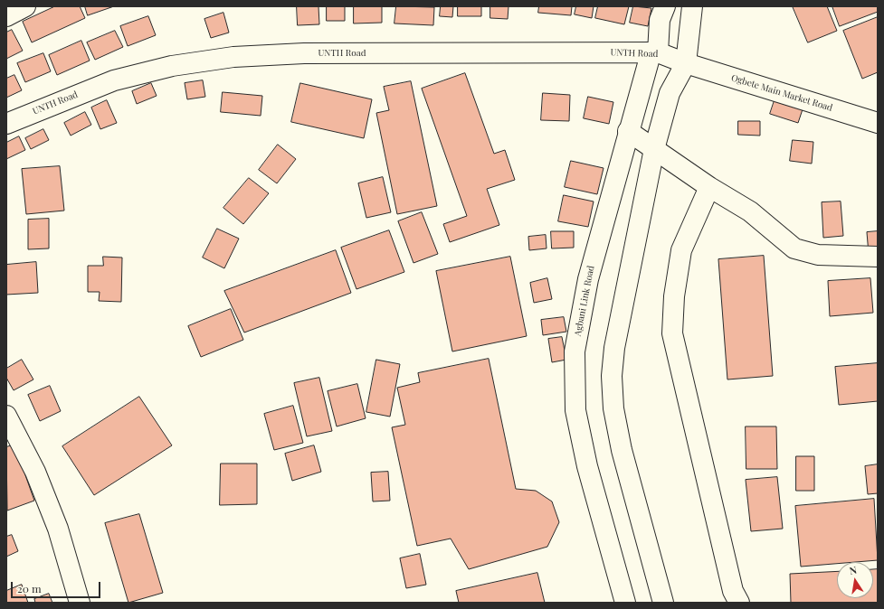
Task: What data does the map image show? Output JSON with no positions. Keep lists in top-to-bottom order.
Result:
{
  "streets": {
    "street": ["UNTH Road", "Ogbete Main Market Road", "Agbani Link Road"]
  },
  "crossings": [
    ["UNTH Road", "Ogbete Main Market Road"],
    ["UNTH Road", "Agbani Link Road"]
  ],
  "scale_bar": "20 m",
  "north": "top"
}
